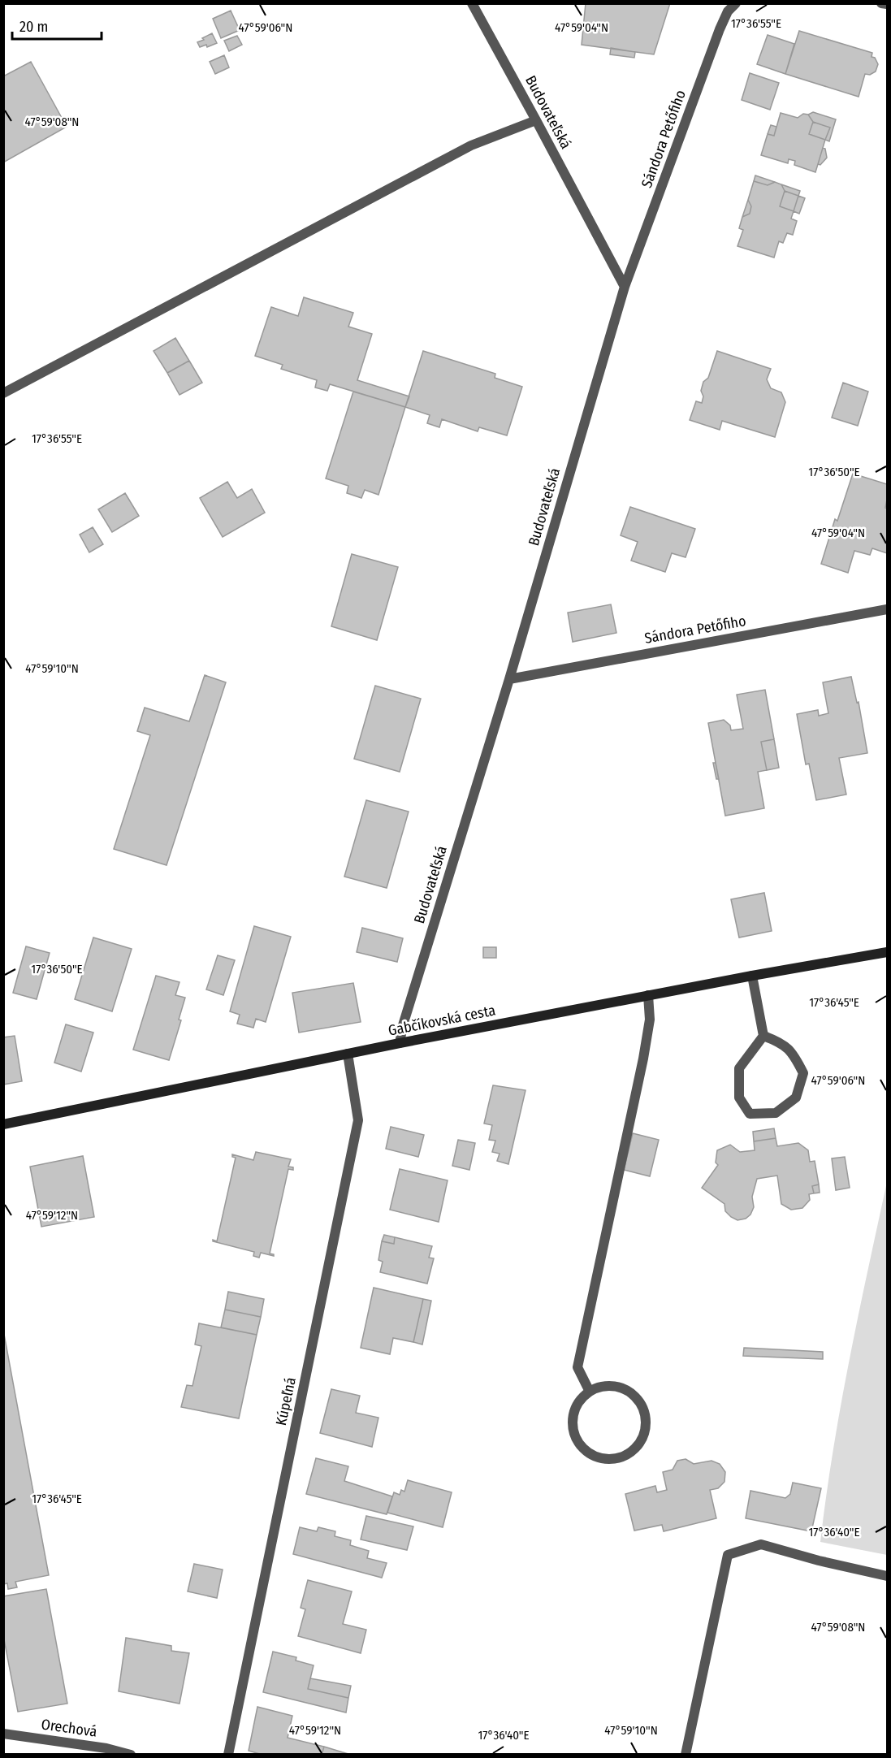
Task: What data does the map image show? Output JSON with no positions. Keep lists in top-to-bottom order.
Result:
{
  "streets": {
    "main road": ["Gabčíkovská cesta"],
    "street": [
      "Budovateľská",
      "Sándora Petőfiho",
      "Kúpeľná",
      "Orechová"
    ]
  },
  "crossings": [
    ["Budovateľská", "Sándora Petőfiho"],
    ["Budovateľská", "Gabčíkovská cesta"],
    ["Gabčíkovská cesta", "Kúpeľná"]
  ],
  "scale_bar": "20 m",
  "coordinates": [
    "17°36'55\"E",
    "47°59'06\"N",
    "47°59'04\"N",
    "47°59'08\"N",
    "17°36'50\"E",
    "47°59'10\"N",
    "17°36'45\"E",
    "47°59'12\"N",
    "17°36'40\"E"
  ]
}
